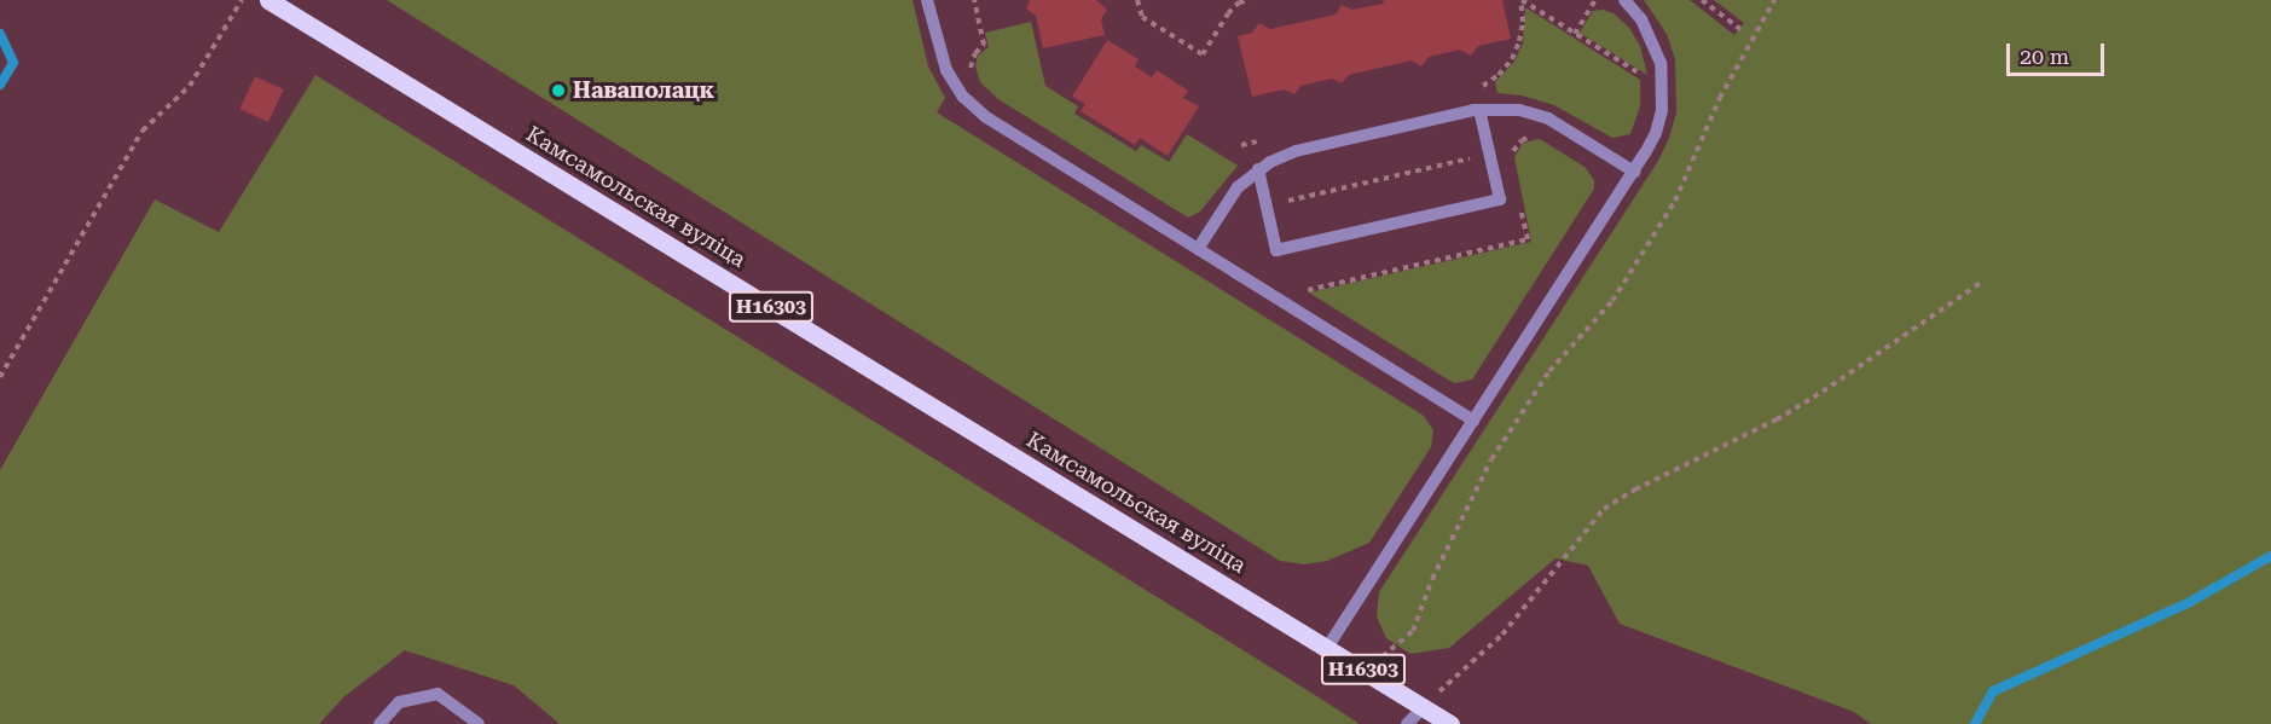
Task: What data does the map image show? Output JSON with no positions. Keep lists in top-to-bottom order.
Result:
{
  "streets": {
    "main road": ["Камсамольская вуліца", "Н16303"]
  },
  "crossings": [
    ["Камсамольская вуліца", "Н16303"]
  ],
  "places": ["Наваполацк"],
  "scale_bar": "20 m"
}
